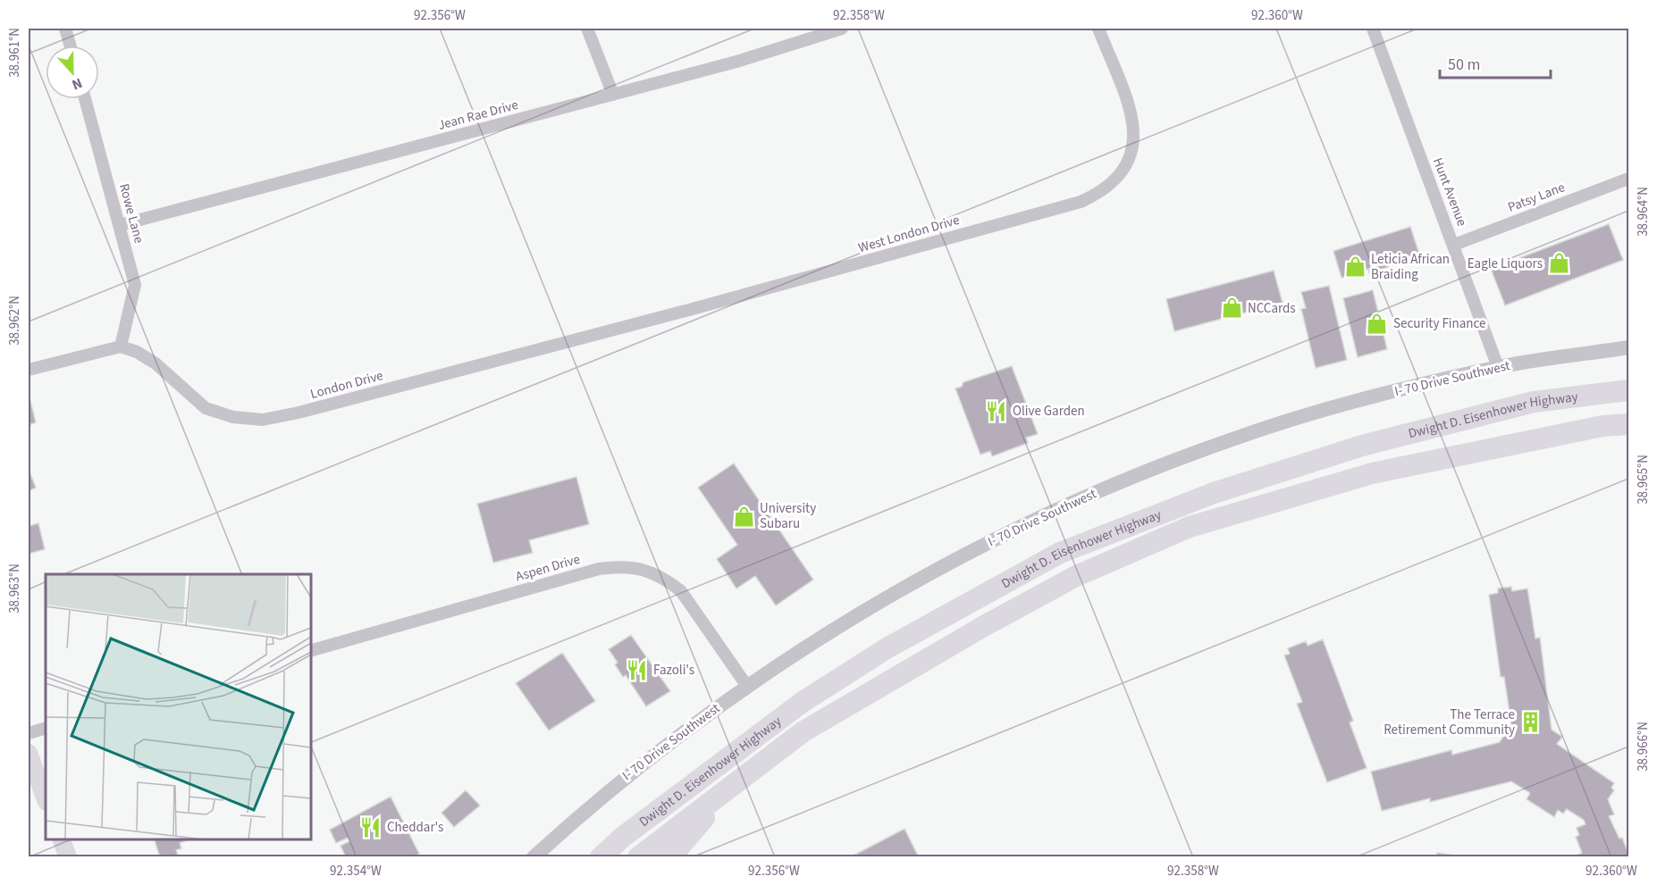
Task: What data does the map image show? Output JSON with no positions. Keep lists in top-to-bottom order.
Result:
{
  "streets": {
    "highway": ["Dwight D. Eisenhower Highway"],
    "street": [
      "Jean Rae Drive",
      "Hunt Avenue",
      "Patsy Lane",
      "Rowe Lane",
      "West London Drive",
      "I- 70 Drive Southwest",
      "London Drive",
      "Aspen Drive"
    ]
  },
  "crossings": [
    ["Jean Rae Drive", "Rowe Lane"],
    ["Hunt Avenue", "Patsy Lane"],
    ["Hunt Avenue", "I- 70 Drive Southwest"],
    ["Rowe Lane", "London Drive"],
    ["West London Drive", "London Drive"],
    ["I- 70 Drive Southwest", "Aspen Drive"]
  ],
  "places": {
    "shop": [
      "Eagle Liquors",
      "Leticia African Braiding",
      "NCCards",
      "Security Finance",
      "University Subaru"
    ],
    "restaurant": ["Olive Garden", "Fazoli's", "Cheddar's"],
    "building": ["The Terrace Retirement Community"]
  },
  "scale_bar": "50 m",
  "north": "bottom",
  "coordinates": [
    "92.356°W",
    "92.358°W",
    "92.360°W",
    "38.961°N",
    "38.964°N",
    "38.962°N",
    "38.965°N",
    "38.963°N",
    "38.966°N",
    "92.354°W"
  ]
}
